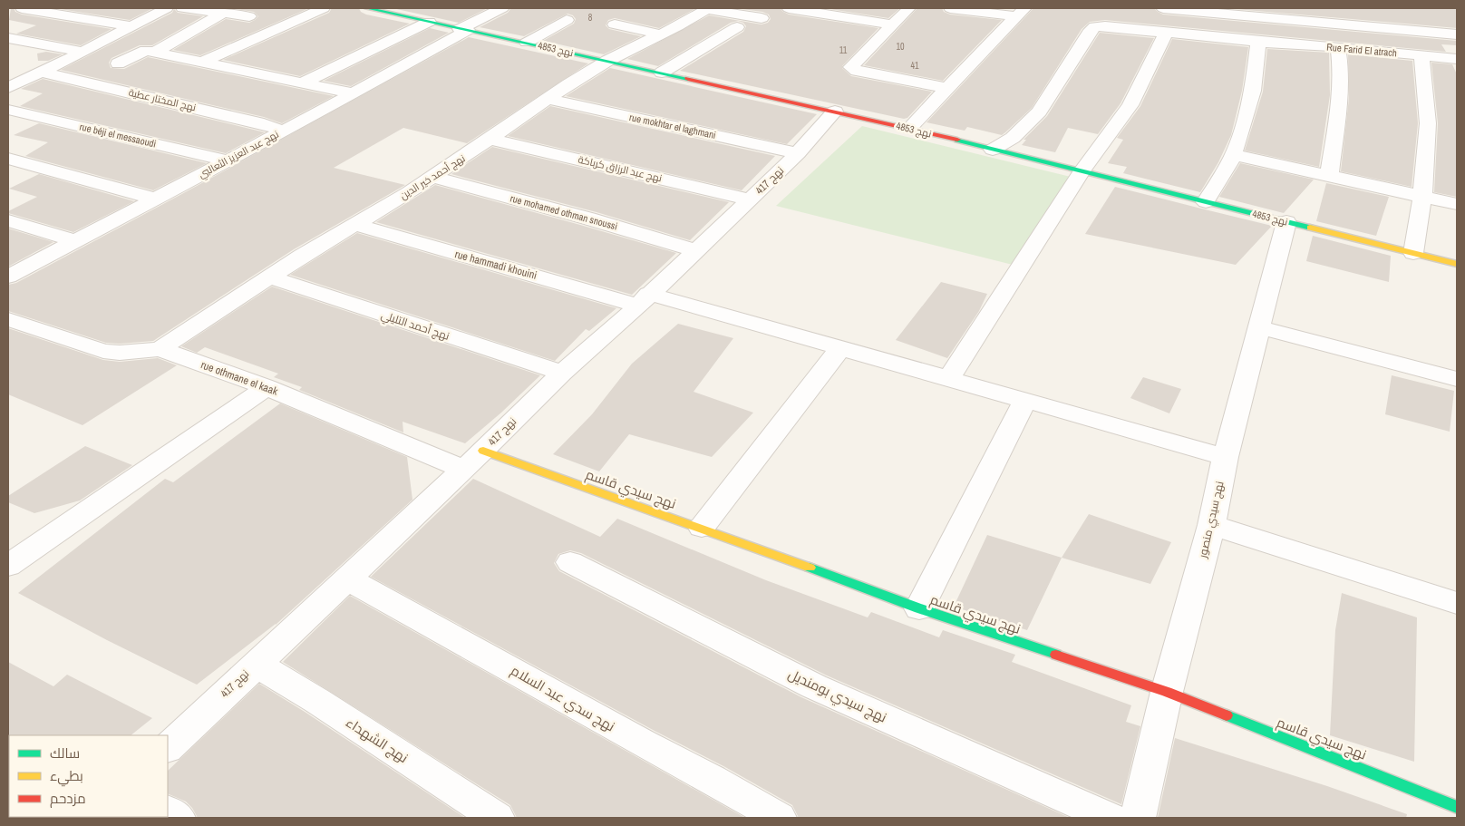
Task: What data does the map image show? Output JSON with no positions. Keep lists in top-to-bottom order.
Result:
{
  "streets": {
    "street": [
      "نهج 4853",
      "Rue Farid El atrach",
      "نهج المختار عطية",
      "rue mokhtar el laghmani",
      "rue béji el messaoudi",
      "نهج عبد العزيز الثعالبي",
      "نهج عبد الرزاق كرباكة",
      "نهج أحمد خير الدين",
      "نهج 417",
      "rue mohamed othman snoussi",
      "rue hammadi khouini",
      "نهج أحمد التليلي",
      "rue othmane el kaak",
      "نهج سيدي قاسم",
      "نهج سيدي منصور",
      "نهج سيدي بومنديل",
      "نهج سدي عبد السلام",
      "نهج الشهداء"
    ]
  },
  "crossings": [
    ["نهج 4853", "Rue Farid El atrach"],
    ["نهج 4853", "نهج عبد العزيز الثعالبي"],
    ["نهج 4853", "نهج أحمد خير الدين"],
    ["نهج 4853", "نهج 417"],
    ["نهج 4853", "نهج سيدي منصور"],
    ["نهج المختار عطية", "نهج عبد العزيز الثعالبي"],
    ["rue mokhtar el laghmani", "نهج أحمد خير الدين"],
    ["rue mokhtar el laghmani", "نهج 417"],
    ["rue béji el messaoudi", "نهج عبد العزيز الثعالبي"],
    ["نهج عبد الرزاق كرباكة", "نهج أحمد خير الدين"],
    ["نهج عبد الرزاق كرباكة", "نهج 417"],
    ["نهج أحمد خير الدين", "rue mohamed othman snoussi"],
    ["نهج أحمد خير الدين", "rue hammadi khouini"],
    ["نهج أحمد خير الدين", "نهج أحمد التليلي"],
    ["نهج أحمد خير الدين", "rue othmane el kaak"],
    ["نهج 417", "rue mohamed othman snoussi"],
    ["نهج 417", "rue hammadi khouini"],
    ["نهج 417", "نهج أحمد التليلي"],
    ["نهج 417", "rue othmane el kaak"],
    ["نهج 417", "نهج سيدي قاسم"],
    ["نهج 417", "نهج سدي عبد السلام"],
    ["نهج 417", "نهج الشهداء"],
    ["rue hammadi khouini", "نهج سيدي منصور"],
    ["نهج سيدي قاسم", "نهج سيدي منصور"]
  ],
  "house_numbers": [
    "8",
    "10",
    "11",
    "41"
  ],
  "legend": ["سالك", "بطيء", "مزدحم"]
}
